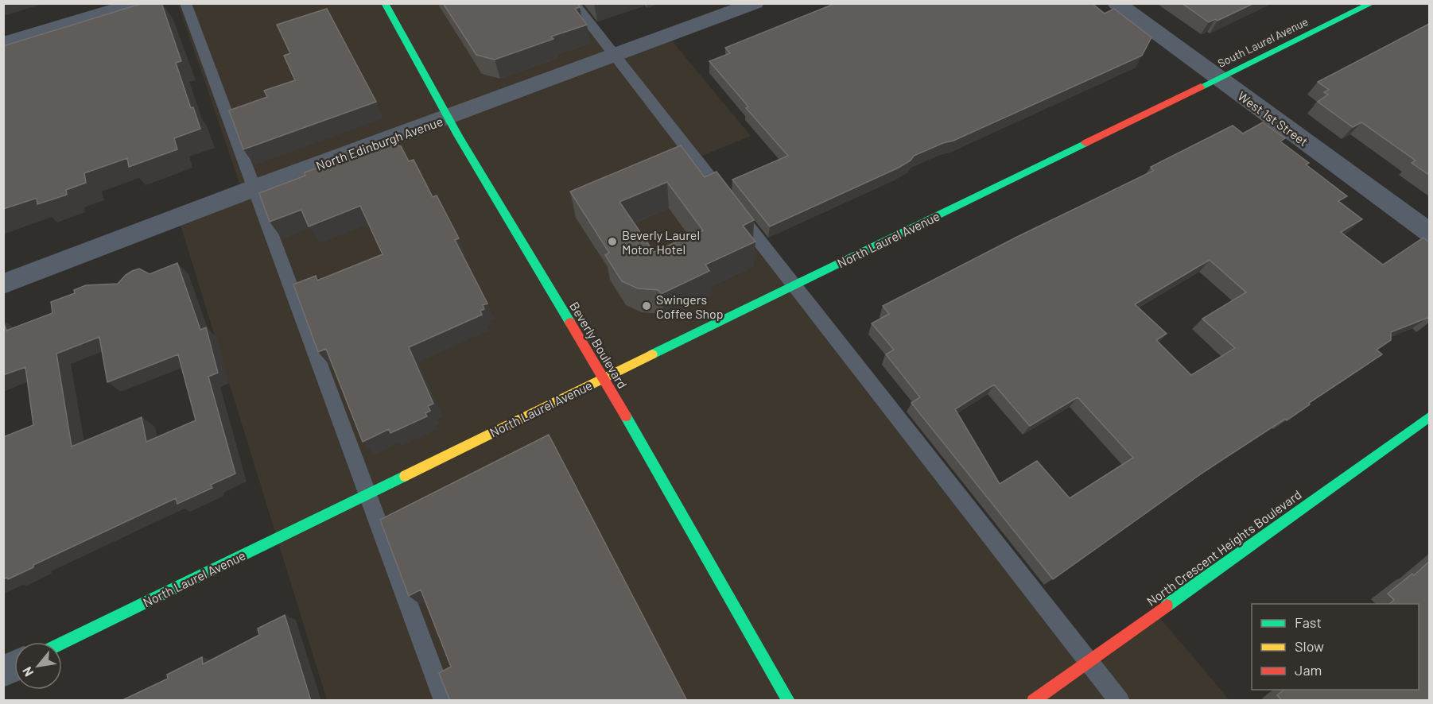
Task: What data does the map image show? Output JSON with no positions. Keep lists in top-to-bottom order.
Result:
{
  "streets": {
    "street": [
      "South Laurel Avenue",
      "West 1st Street",
      "North Edinburgh Avenue",
      "North Laurel Avenue",
      "Beverly Boulevard",
      "North Crescent Heights Boulevard"
    ]
  },
  "crossings": [
    ["South Laurel Avenue", "West 1st Street"],
    ["South Laurel Avenue", "North Laurel Avenue"],
    ["West 1st Street", "North Laurel Avenue"],
    ["North Edinburgh Avenue", "Beverly Boulevard"],
    ["North Laurel Avenue", "Beverly Boulevard"]
  ],
  "places": ["Beverly Laurel Motor Hotel", "Swingers Coffee Shop"],
  "legend": ["Fast", "Slow", "Jam"],
  "north": "bottom left"
}
